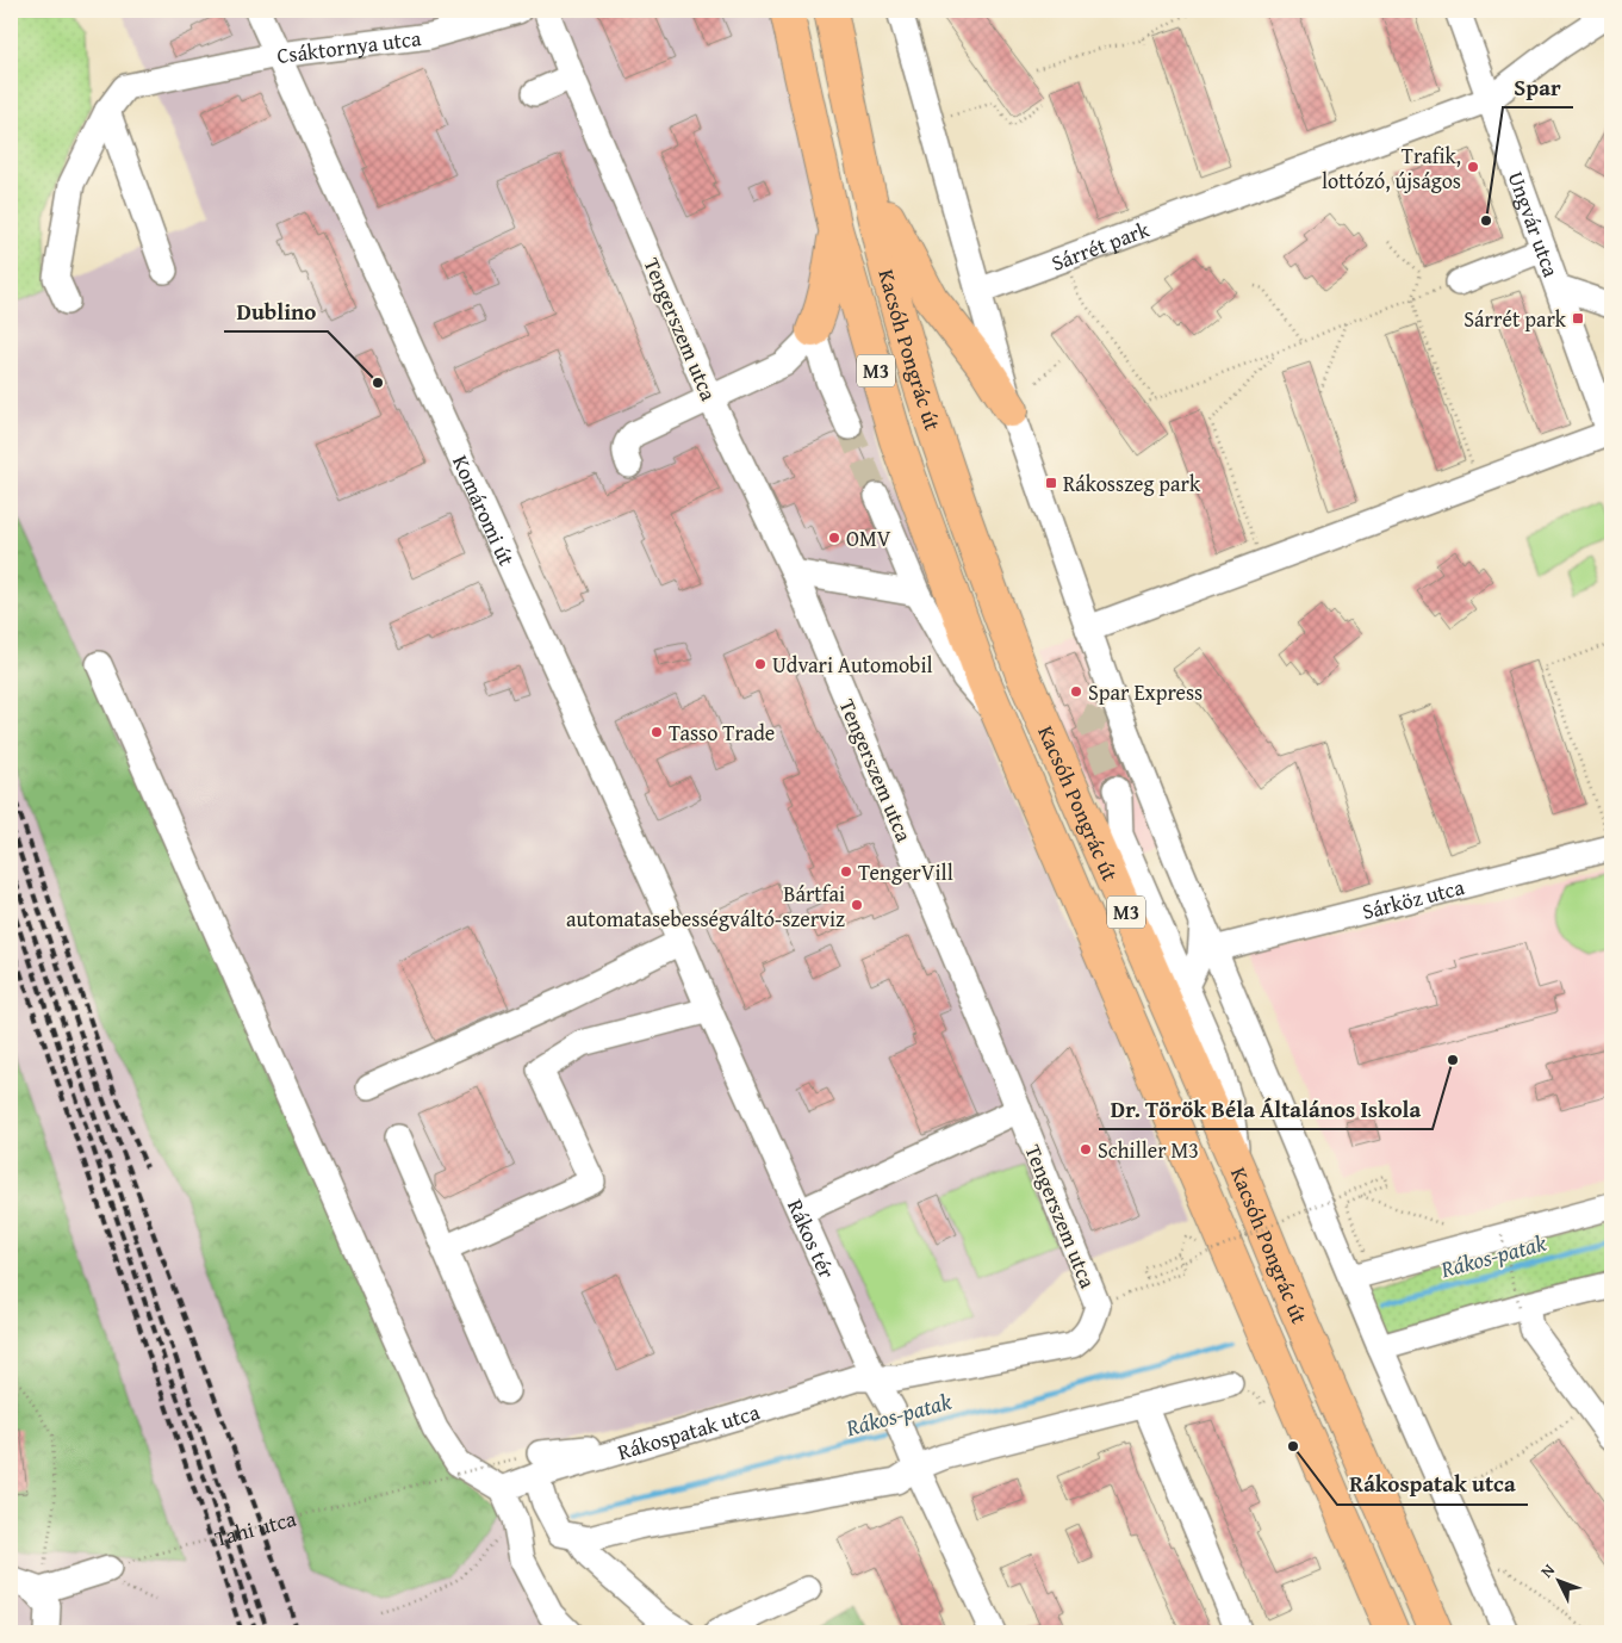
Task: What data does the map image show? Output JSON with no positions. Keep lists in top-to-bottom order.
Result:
{
  "streets": {
    "main road": ["Kacsóh Pongrác út", "M3"],
    "street": [
      "Csáktornya utca",
      "Ungvár utca",
      "Sárrét park",
      "Tengerszem utca",
      "Komáromi út",
      "Sárköz utca",
      "Rákos tér",
      "Rákospatak utca"
    ],
    "path": ["Tahi utca"]
  },
  "crossings": [
    ["Csáktornya utca", "Komáromi út"],
    ["Ungvár utca", "Sárrét park"],
    ["Tengerszem utca", "Rákos tér"],
    ["Tengerszem utca", "Rákospatak utca"],
    ["Komáromi út", "Rákos tér"],
    ["Rákos tér", "Rákospatak utca"]
  ],
  "water": ["Rákos-patak"],
  "places": {
    "other": [
      "Trafik, lottózó, újságos",
      "Spar",
      "Dublino",
      "OMV",
      "Udvari Automobil",
      "Spar Express",
      "Tasso Trade",
      "TengerVill",
      "Bártfai automatasebességváltó-szerviz",
      "Dr. Török Béla Általános Iskola",
      "Schiller M3",
      "Rákospatak utca"
    ],
    "transit": ["Sárrét park", "Rákosszeg park"]
  },
  "north": "top left"
}
